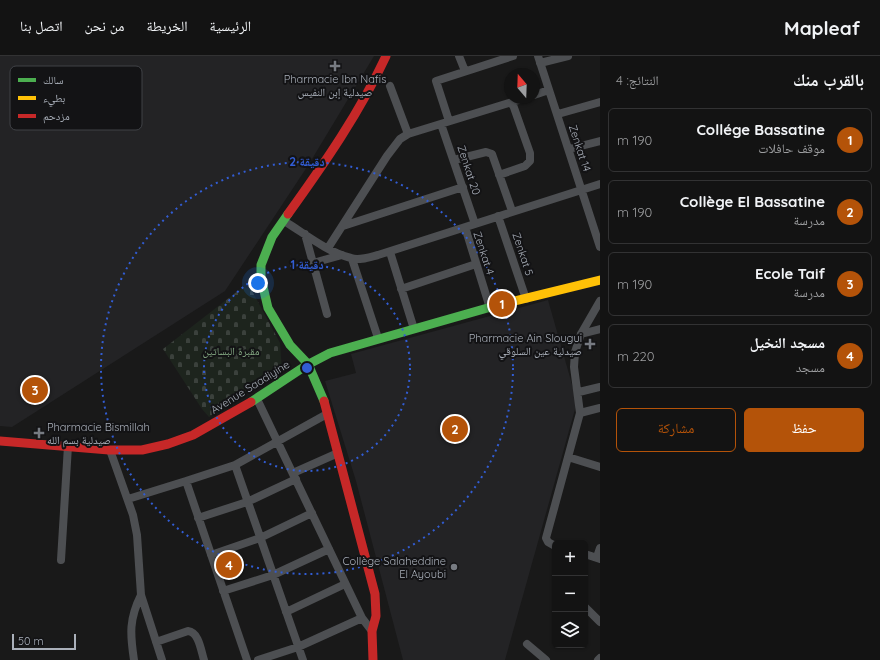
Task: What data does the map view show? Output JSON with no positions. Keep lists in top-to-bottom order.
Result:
{
  "streets": {
    "street": [
      "Zenkat 14",
      "Zenkat 20",
      "Zenkat 4",
      "Zenkat 5",
      "Avenue Saadiyine"
    ]
  },
  "crossings": [
    ["Zenkat 4", "Avenue Saadiyine"],
    ["Zenkat 5", "Avenue Saadiyine"]
  ],
  "parks": ["مقبرة البساتين"],
  "places": {
    "health": ["Pharmacie Ibn Nafis صيدلية إبن النفيس", "Pharmacie Ain Slougui صيدلية عين السلوقي", "Pharmacie Bismillah صيدلية بسم الله"],
    "other": ["Collège Salaheddine El Ayoubi"]
  },
  "legend": ["سالك", "بطيء", "مزدحم"],
  "scale_bar": "50 m",
  "north": "top",
  "page": {
    "header": "Mapleaf",
    "nav": [
      "الرئيسية",
      "الخريطة",
      "من نحن",
      "اتصل بنا"
    ],
    "heading": ["بالقرب منك", "النتائج: 4"],
    "list": [
      {
        "mark": "1",
        "name": "Collége Bassatine",
        "note": "موقف حافلات",
        "value": "190 m"
      },
      {
        "mark": "2",
        "name": "Collège El Bassatine",
        "note": "مدرسة",
        "value": "190 m"
      },
      {
        "mark": "3",
        "name": "Ecole Taif",
        "note": "مدرسة",
        "value": "190 m"
      },
      {
        "mark": "4",
        "name": "مسجد النخيل",
        "note": "مسجد",
        "value": "220 m"
      }
    ],
    "pins": [
      "1",
      "3",
      "2",
      "4"
    ],
    "buttons": ["حفظ", "مشاركة"],
    "map_buttons": ["+", "−"],
    "scale": "50 m"
  },
  "rings": ["2 دقيقة", "1 دقيقة"]
}
